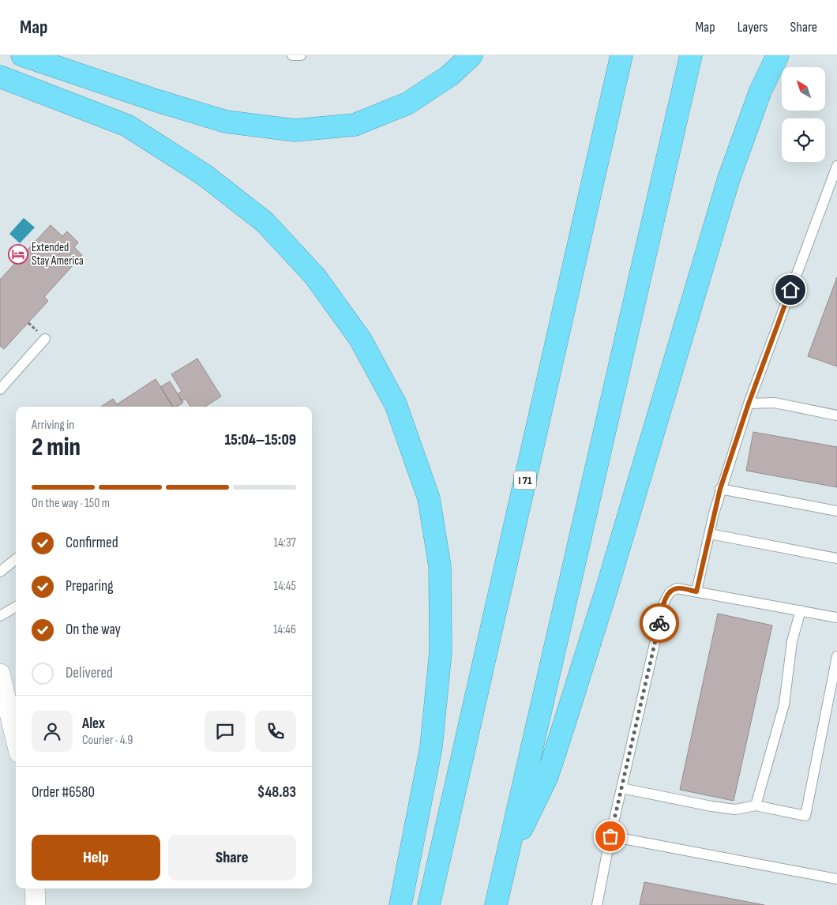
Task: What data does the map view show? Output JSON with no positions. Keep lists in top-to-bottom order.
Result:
{
  "streets": {
    "highway": ["I 71"]
  },
  "places": {
    "hotel": ["Extended Stay America"]
  },
  "north": "top left",
  "page": {
    "header": "Map",
    "nav": ["Map", "Layers", "Share"],
    "heading": ["2 min", "Arriving in", "15:04–15:09"],
    "panel": [
      "Alex",
      "Courier · 4.9",
      "Order #6580",
      "$48.83"
    ],
    "bar": "On the way · 150 m",
    "list": [
      ["Confirmed", "14:37"],
      ["Preparing", "14:45"],
      ["On the way", "14:46"],
      "Delivered"
    ],
    "buttons": ["Help", "Share"]
  }
}
